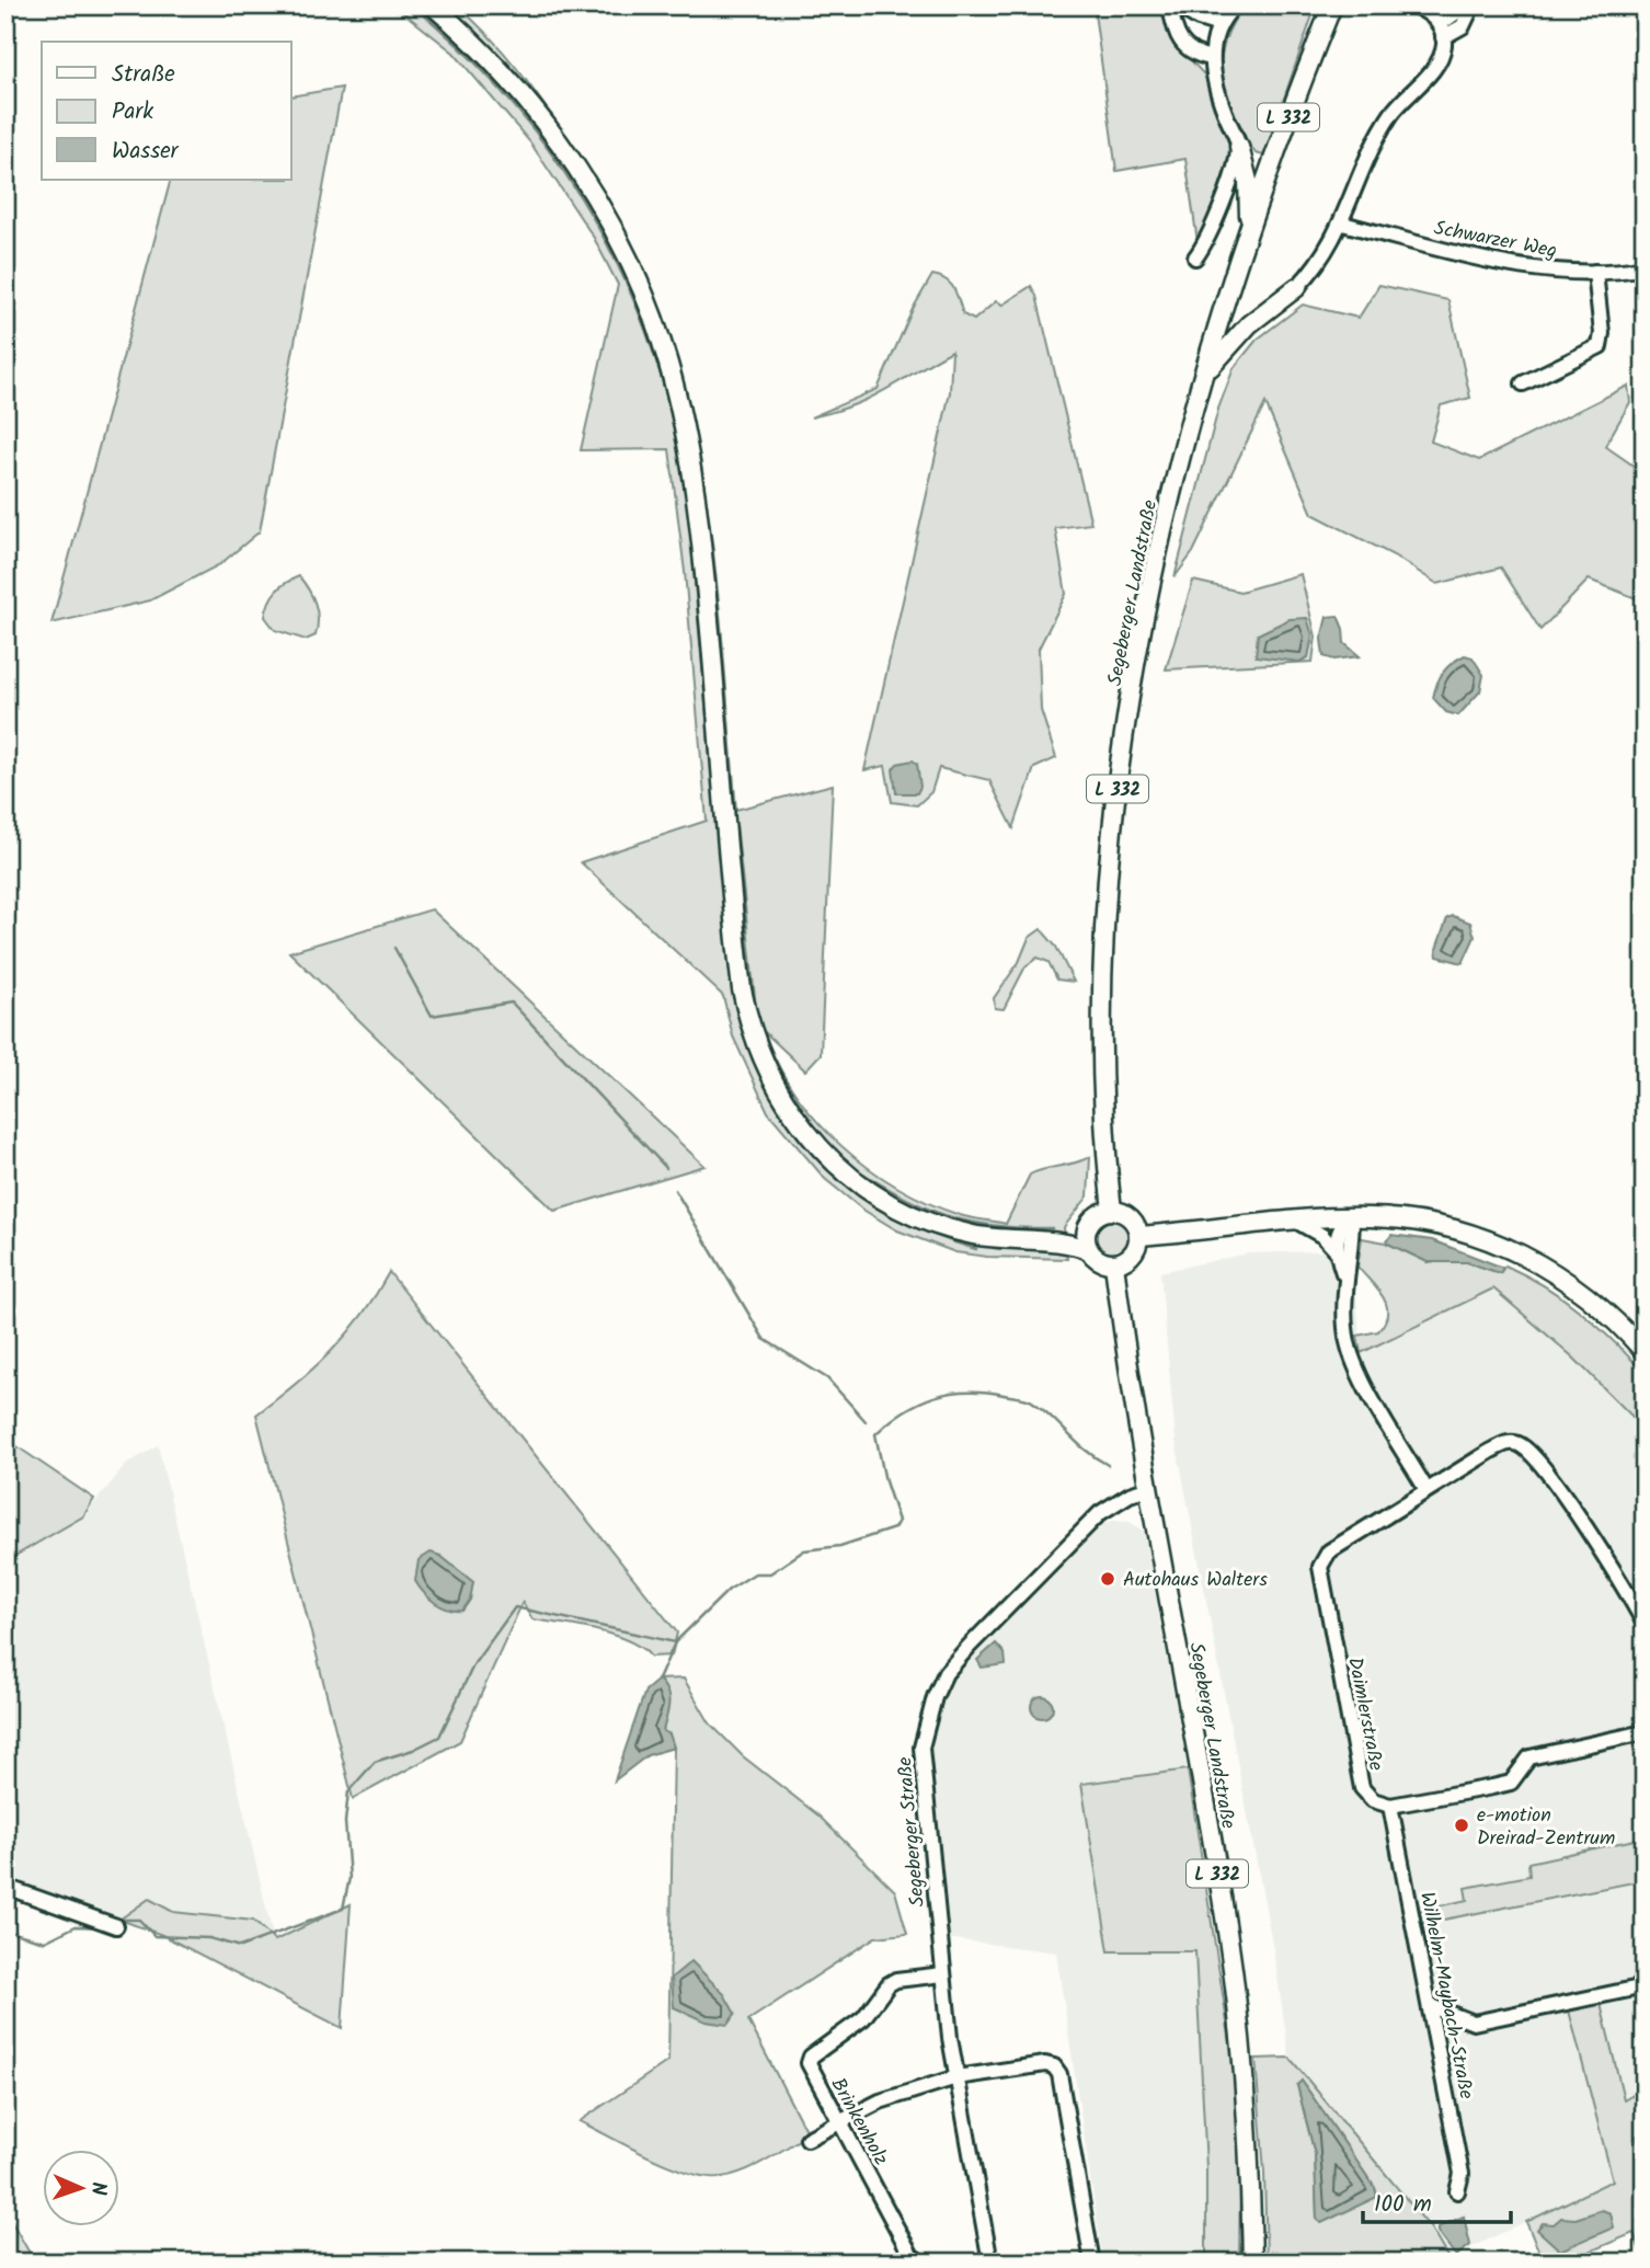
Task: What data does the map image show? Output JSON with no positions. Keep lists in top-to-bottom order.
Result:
{
  "streets": {
    "main road": ["L 332", "Segeberger Landstraße"],
    "street": [
      "Schwarzer Weg",
      "Daimlerstraße",
      "Segeberger Straße",
      "Wilhelm-Maybach-Straße",
      "Brinkenholz"
    ]
  },
  "crossings": [
    ["Segeberger Landstraße", "Segeberger Straße"],
    ["Daimlerstraße", "Wilhelm-Maybach-Straße"],
    ["Segeberger Straße", "Brinkenholz"]
  ],
  "places": ["Autohaus Walters", "e-motion Dreirad-Zentrum"],
  "legend": ["Straße", "Park", "Wasser"],
  "scale_bar": "100 m",
  "north": "right"
}
